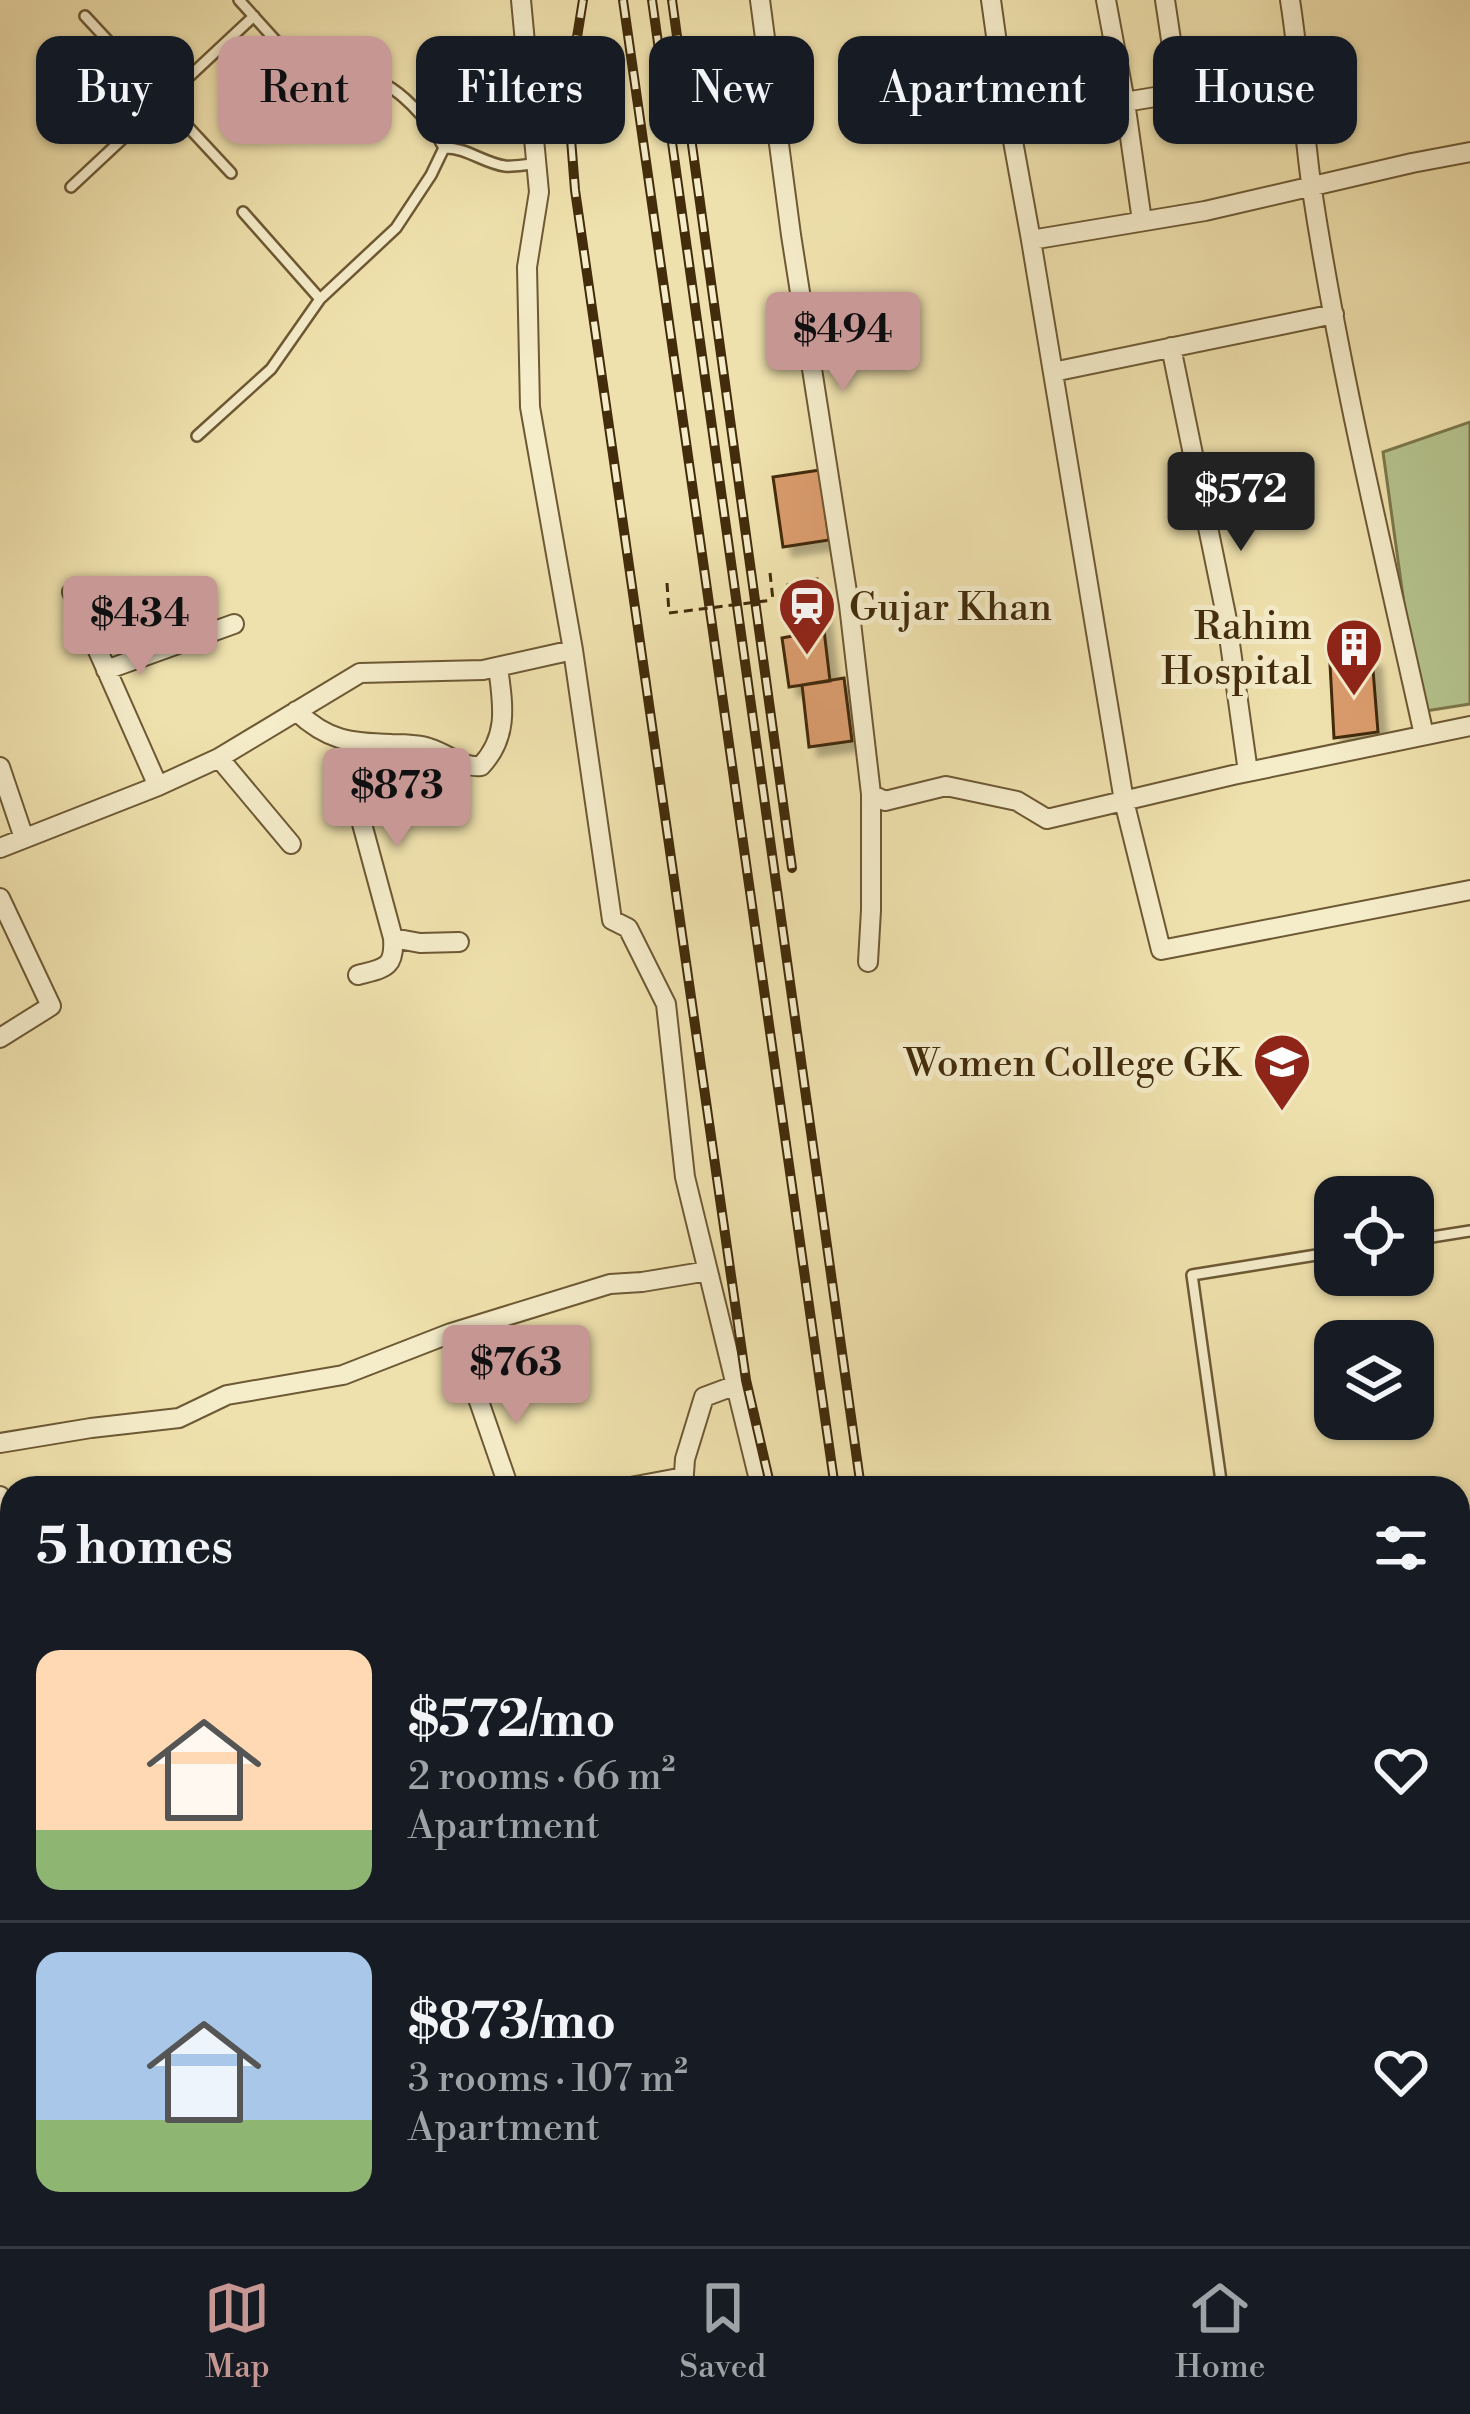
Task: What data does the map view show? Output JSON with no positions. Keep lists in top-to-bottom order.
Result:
{
  "places": {
    "station": ["Gujar Khan"],
    "building": ["Rahim Hospital"],
    "school or university": ["Women College GK"]
  },
  "page": {
    "chip": [
      "Buy",
      "Rent",
      "Filters",
      "New",
      "Apartment",
      "House"
    ],
    "price": [
      "$494",
      "$572",
      "$434",
      "$873",
      "$763"
    ],
    "heading": "5 homes",
    "list": [
      {
        "name": "$572/mo",
        "note": "2 rooms · 66 m² · Apartment"
      },
      {
        "name": "$873/mo",
        "note": "3 rooms · 107 m² · Apartment"
      }
    ],
    "tabs": ["Map", "Saved", "Home"]
  }
}
